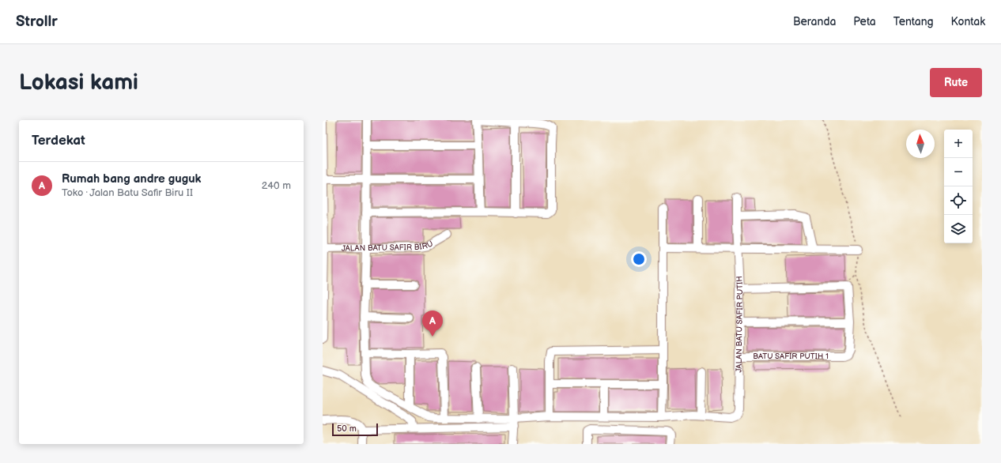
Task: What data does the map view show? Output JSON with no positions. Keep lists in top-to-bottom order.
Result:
{
  "streets": {
    "street": ["JALAN BATU SAFIR BIRU", "JALAN BATU SAFIR PUTIH", "BATU SAFIR PUTIH 1"]
  },
  "crossings": [
    ["JALAN BATU SAFIR PUTIH", "BATU SAFIR PUTIH 1"]
  ],
  "scale_bar": "50 m",
  "north": "top",
  "page": {
    "header": "Strollr",
    "nav": [
      "Beranda",
      "Peta",
      "Tentang",
      "Kontak"
    ],
    "buttons": "Rute",
    "title": "Lokasi kami",
    "heading": "Terdekat",
    "map_buttons": ["+", "−"],
    "list": [
      {
        "mark": "A",
        "name": "Rumah bang andre guguk",
        "note": "Toko · Jalan Batu Safir Biru II",
        "value": "240 m"
      }
    ],
    "pins": "A",
    "scale": "50 m"
  }
}
